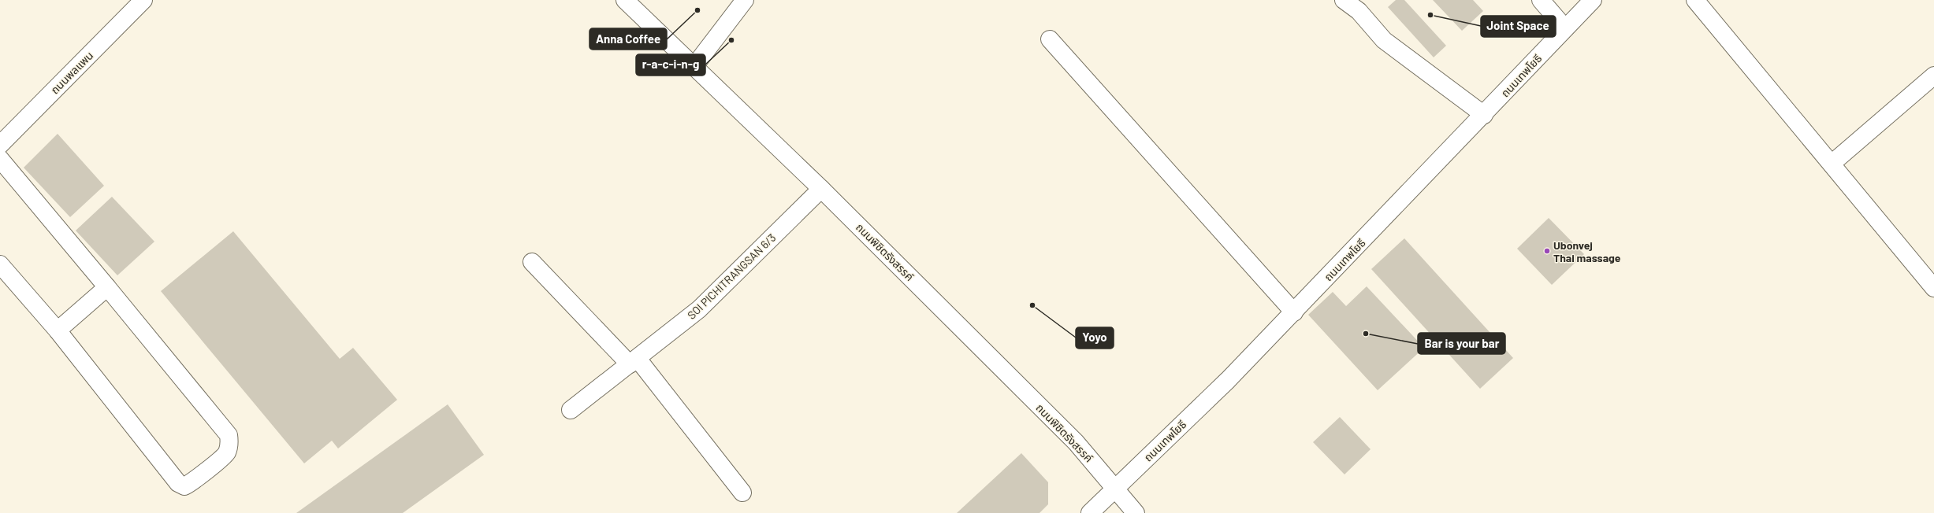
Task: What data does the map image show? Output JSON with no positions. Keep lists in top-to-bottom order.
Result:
{
  "streets": {
    "street": [
      "ถนนพลแพน",
      "ถนนเทพโยธี",
      "ถนนพิชิตรังสรรค์",
      "SOI PICHITRANGSAN 6/3"
    ]
  },
  "crossings": [
    ["ถนนเทพโยธี", "ถนนพิชิตรังสรรค์"],
    ["ถนนพิชิตรังสรรค์", "SOI PICHITRANGSAN 6/3"]
  ],
  "places": [
    "Anna Coffee",
    "Joint Space",
    "r-a-c-i-n-g",
    "Ubonvej Thai massage",
    "Yoyo",
    "Bar is your bar"
  ]
}
